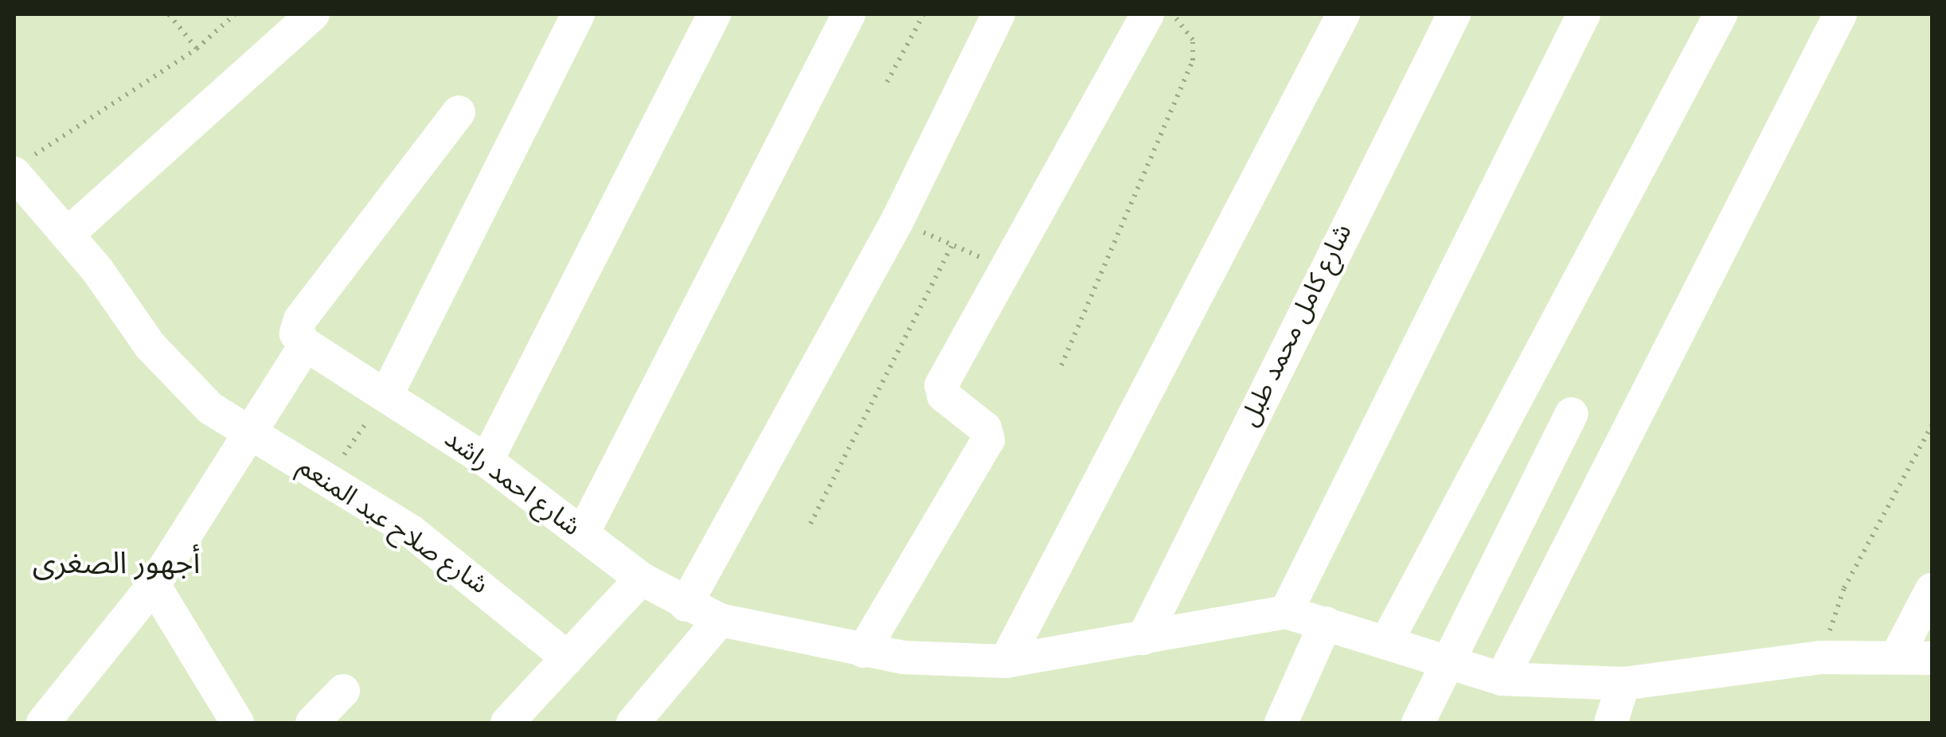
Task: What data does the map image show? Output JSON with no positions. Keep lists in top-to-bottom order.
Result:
{
  "streets": {
    "street": ["شارع كامل محمد طبل", "شارع احمد راشد", "شارع صلاح عبد المنعم"]
  },
  "crossings": [
    ["شارع كامل محمد طبل", "شارع احمد راشد"]
  ],
  "districts": ["أجهور الصغرى"]
}
